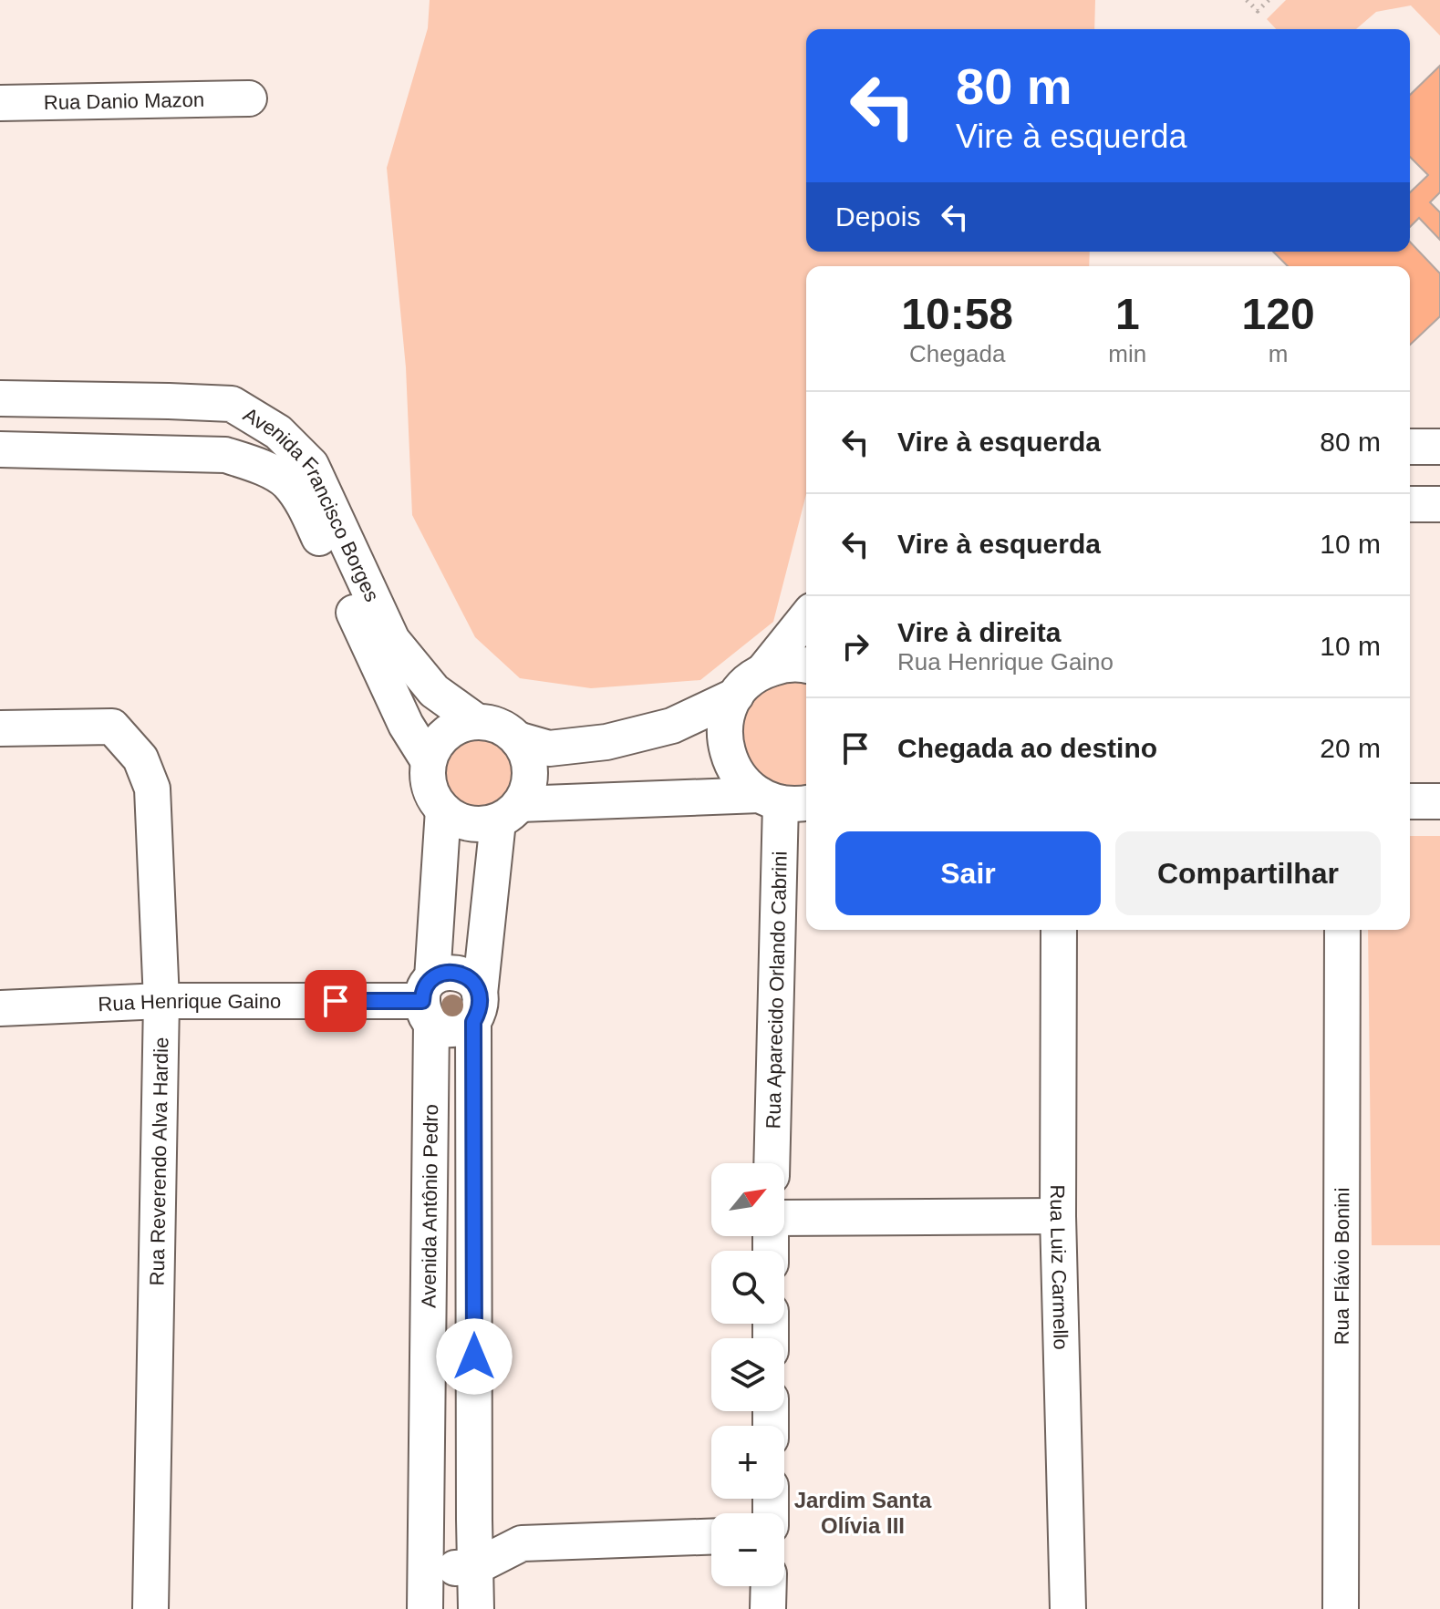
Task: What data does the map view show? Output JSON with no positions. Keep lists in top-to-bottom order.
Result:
{
  "streets": {
    "street": [
      "Rua Danio Mazon",
      "Avenida Francisco Borges",
      "Rua Aparecido Orlando Cabrini",
      "Rua Henrique Gaino",
      "Rua Reverendo Alva Hardie",
      "Avenida Antônio Pedro",
      "Rua Luiz Carmello",
      "Rua Flávio Bonini"
    ]
  },
  "crossings": [
    ["Avenida Francisco Borges", "Avenida Antônio Pedro"],
    ["Rua Henrique Gaino", "Rua Reverendo Alva Hardie"],
    ["Rua Henrique Gaino", "Avenida Antônio Pedro"]
  ],
  "districts": ["Jardim Santa Olívia III"],
  "north": "top right",
  "page": {
    "turn": ["80 m", "Vire à esquerda"],
    "then": "Depois",
    "eta": [
      "10:58",
      "Chegada",
      "1",
      "min",
      "120",
      "m"
    ],
    "list": [
      {
        "name": "Vire à esquerda",
        "value": "80 m"
      },
      {
        "name": "Vire à esquerda",
        "value": "10 m"
      },
      {
        "name": "Vire à direita",
        "note": "Rua Henrique Gaino",
        "value": "10 m"
      },
      {
        "name": "Chegada ao destino",
        "value": "20 m"
      }
    ],
    "buttons": ["Sair", "Compartilhar"],
    "map_buttons": ["+", "−"]
  }
}
